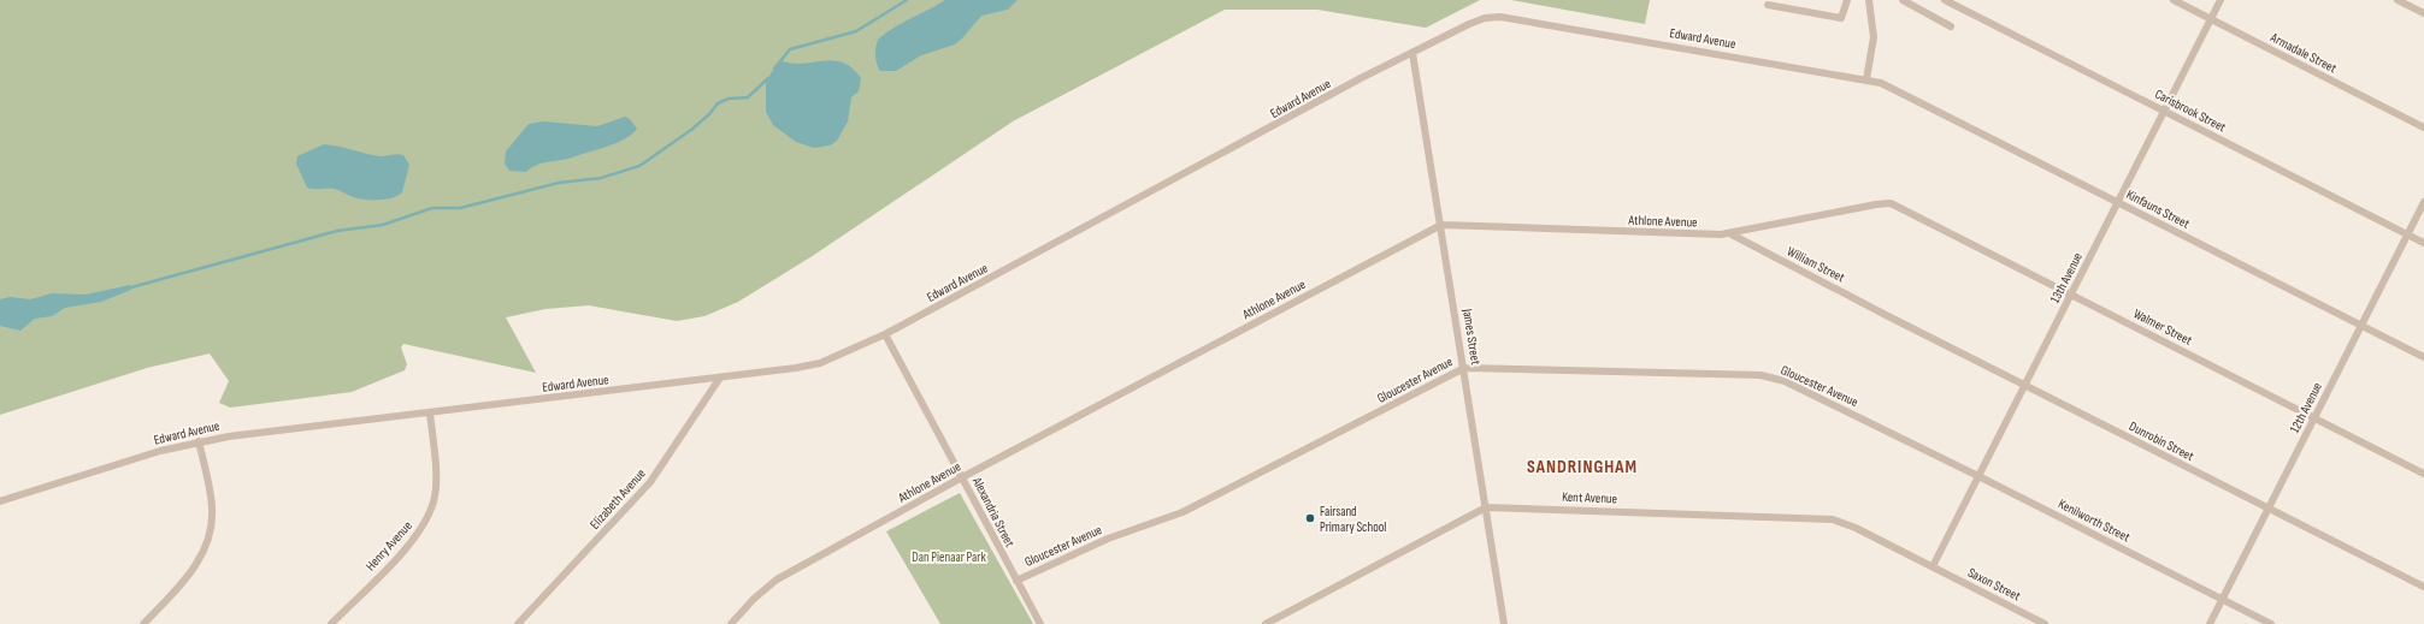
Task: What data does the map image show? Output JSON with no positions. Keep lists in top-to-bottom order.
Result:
{
  "streets": {
    "street": [
      "Edward Avenue",
      "Armadale Street",
      "Carisbrook Street",
      "Kinfauns Street",
      "Athlone Avenue",
      "William Street",
      "13th Avenue",
      "Walmer Street",
      "James Street",
      "Gloucester Avenue",
      "12th Avenue",
      "Dunrobin Street",
      "Kent Avenue",
      "Elizabeth Avenue",
      "Alexandria Street",
      "Kenilworth Street",
      "Henry Avenue",
      "Saxon Street"
    ]
  },
  "crossings": [
    ["Edward Avenue", "Kinfauns Street"],
    ["Edward Avenue", "James Street"],
    ["Edward Avenue", "Elizabeth Avenue"],
    ["Edward Avenue", "Alexandria Street"],
    ["Edward Avenue", "Henry Avenue"],
    ["Armadale Street", "13th Avenue"],
    ["Carisbrook Street", "13th Avenue"],
    ["Carisbrook Street", "12th Avenue"],
    ["Kinfauns Street", "13th Avenue"],
    ["Kinfauns Street", "12th Avenue"],
    ["Athlone Avenue", "William Street"],
    ["Athlone Avenue", "Walmer Street"],
    ["Athlone Avenue", "James Street"],
    ["Athlone Avenue", "Alexandria Street"],
    ["William Street", "Dunrobin Street"],
    ["13th Avenue", "Walmer Street"],
    ["13th Avenue", "Dunrobin Street"],
    ["13th Avenue", "Kent Avenue"],
    ["13th Avenue", "Kenilworth Street"],
    ["13th Avenue", "Saxon Street"],
    ["Walmer Street", "12th Avenue"],
    ["James Street", "Gloucester Avenue"],
    ["James Street", "Kent Avenue"],
    ["Gloucester Avenue", "Alexandria Street"],
    ["Gloucester Avenue", "Kenilworth Street"],
    ["12th Avenue", "Dunrobin Street"],
    ["12th Avenue", "Kenilworth Street"],
    ["Kent Avenue", "Saxon Street"]
  ],
  "districts": ["SANDRINGHAM"],
  "parks": ["Dan Pienaar Park"],
  "places": ["Fairsand Primary School"]
}
